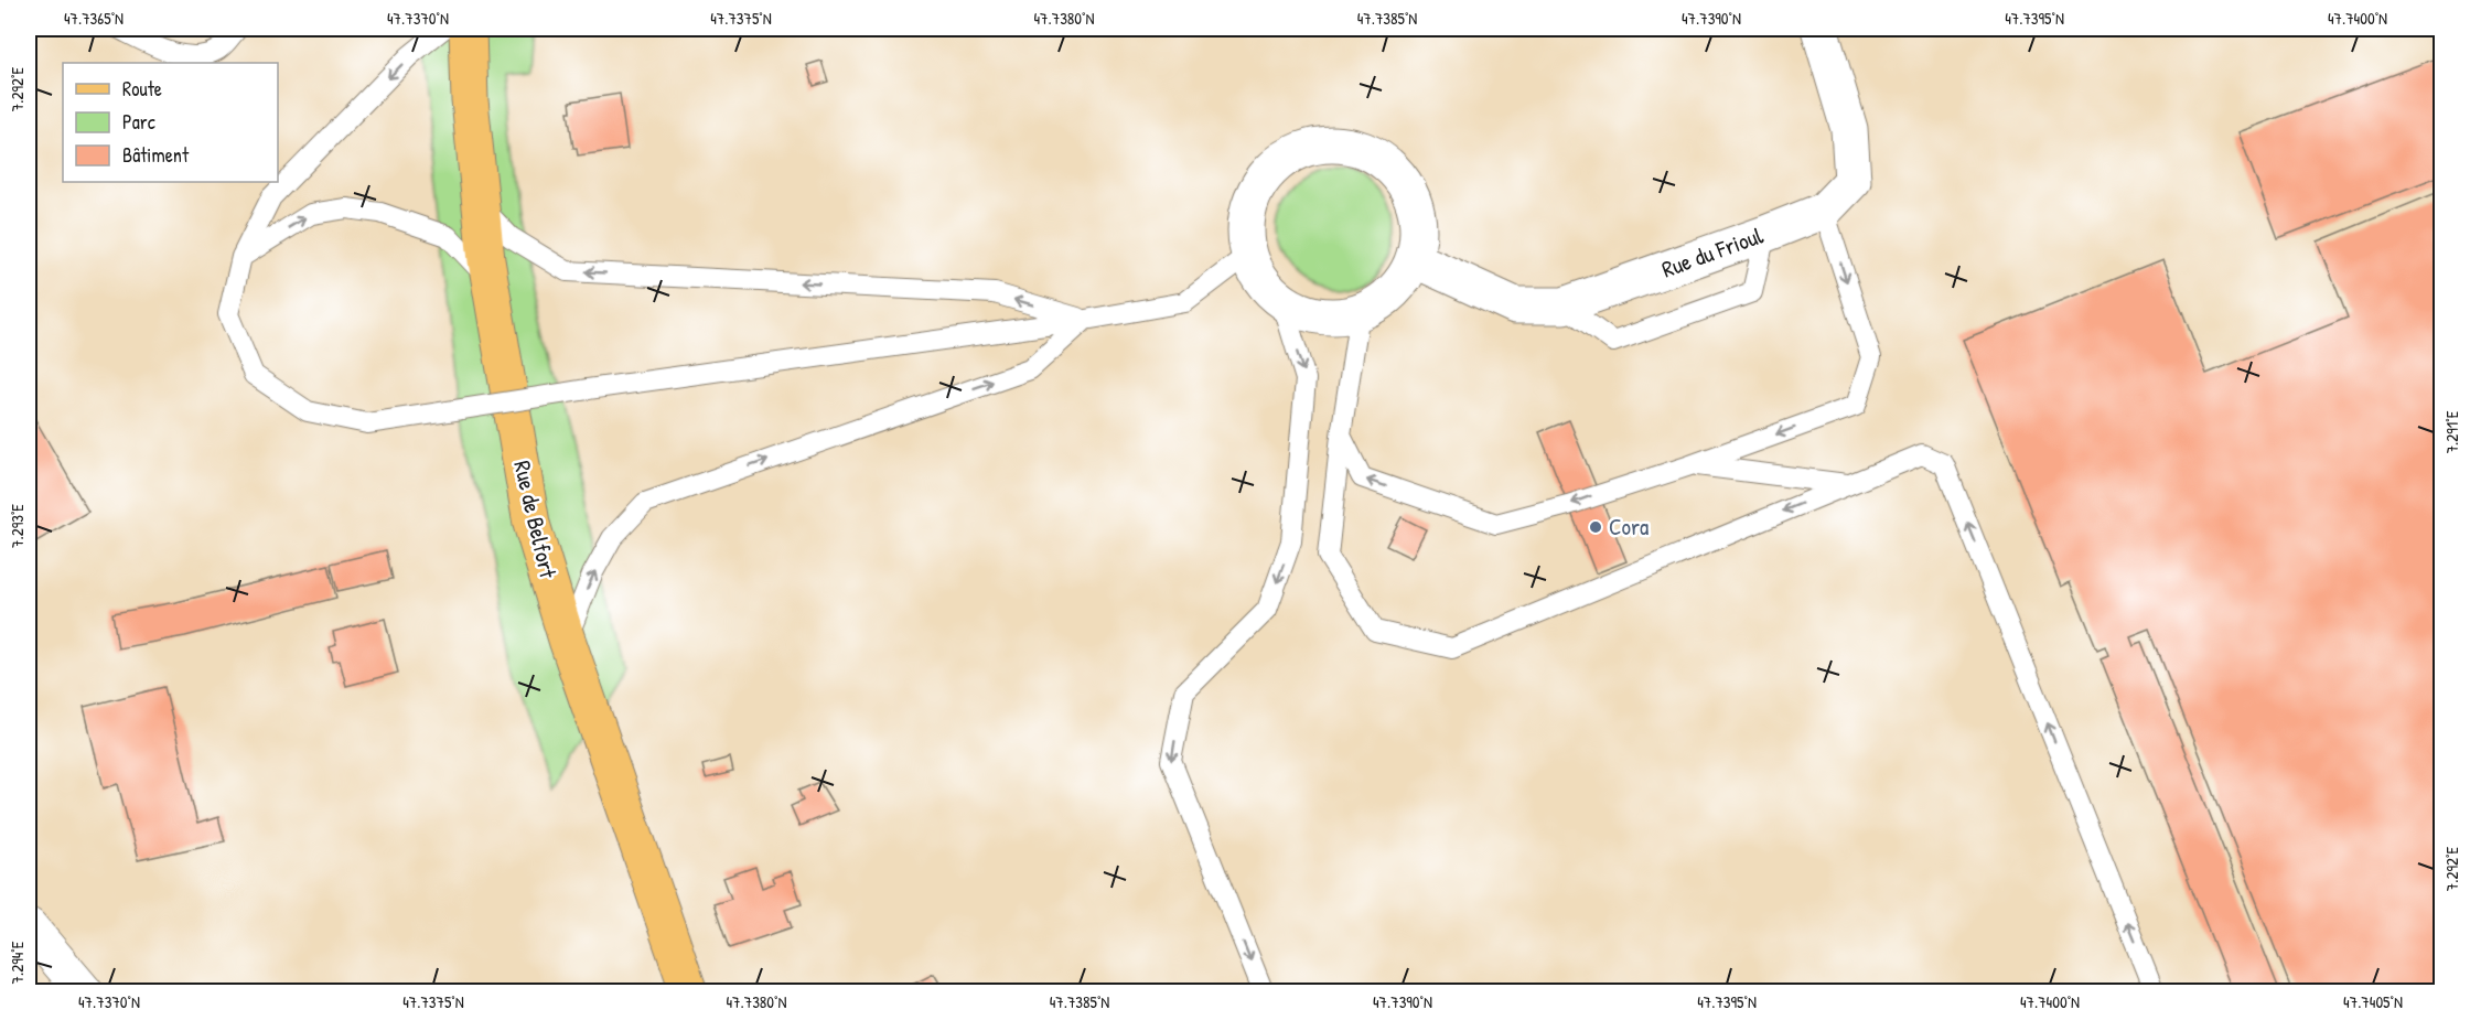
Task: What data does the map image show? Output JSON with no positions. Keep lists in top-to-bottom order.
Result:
{
  "streets": {
    "main road": ["Rue de Belfort"],
    "street": ["Rue du Frioul"]
  },
  "places": ["Cora"],
  "legend": ["Route", "Parc", "Bâtiment"],
  "coordinates": [
    "47.7365°N",
    "47.7370°N",
    "47.7375°N",
    "47.7380°N",
    "47.7385°N",
    "47.7390°N",
    "47.7395°N",
    "47.7400°N",
    "7.292°E",
    "7.291°E",
    "7.293°E",
    "7.294°E",
    "47.7405°N"
  ]
}
